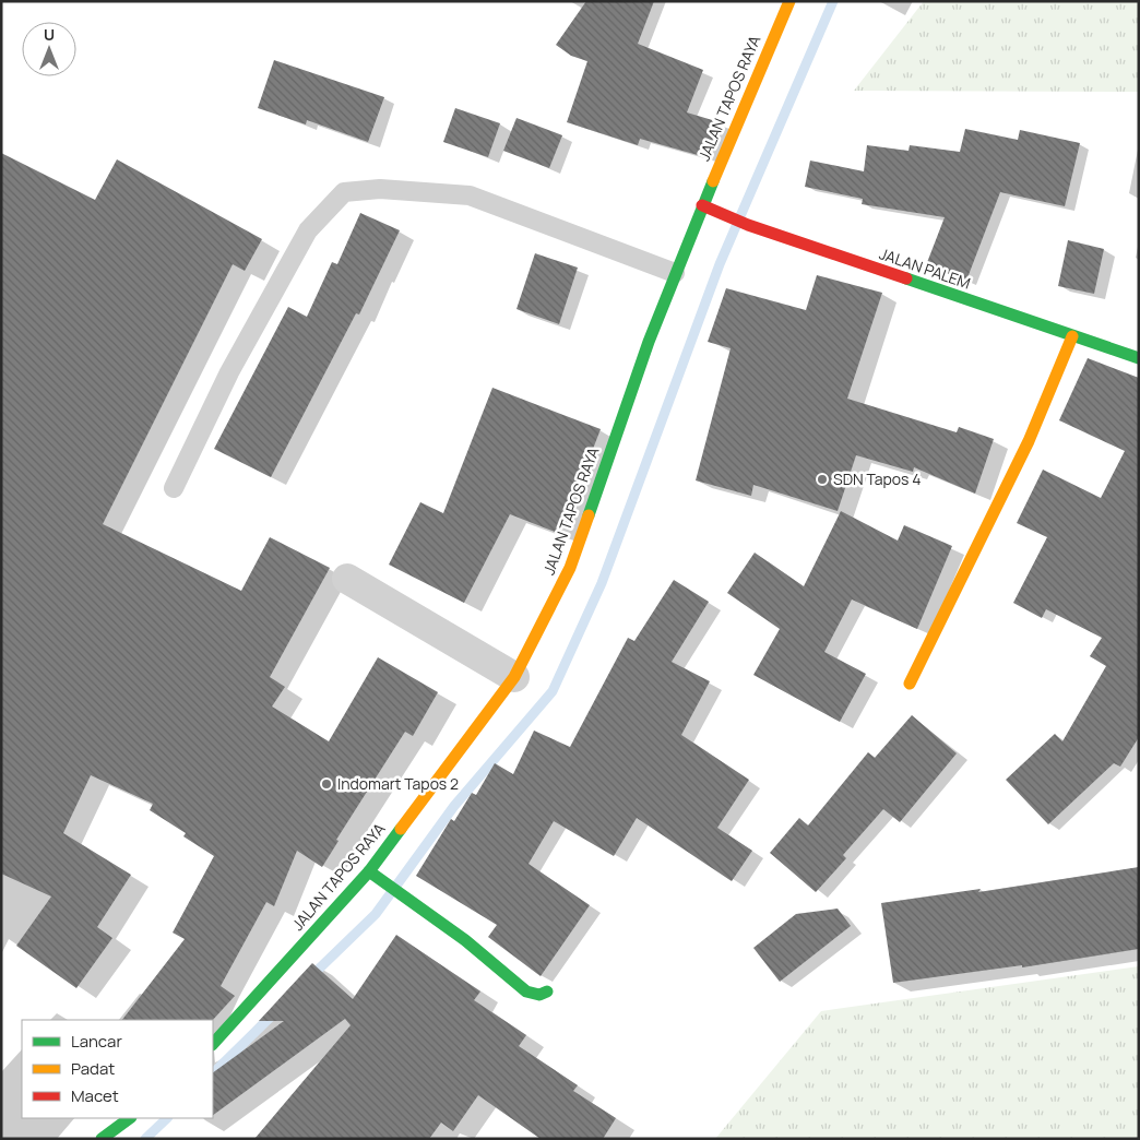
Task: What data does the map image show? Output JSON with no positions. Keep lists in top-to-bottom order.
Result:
{
  "streets": {
    "main road": ["JALAN TAPOS RAYA", "JALAN PALEM"]
  },
  "crossings": [
    ["JALAN TAPOS RAYA", "JALAN PALEM"]
  ],
  "places": ["SDN Tapos 4", "Indomart Tapos 2"],
  "legend": ["Lancar", "Padat", "Macet"],
  "north": "top"
}
